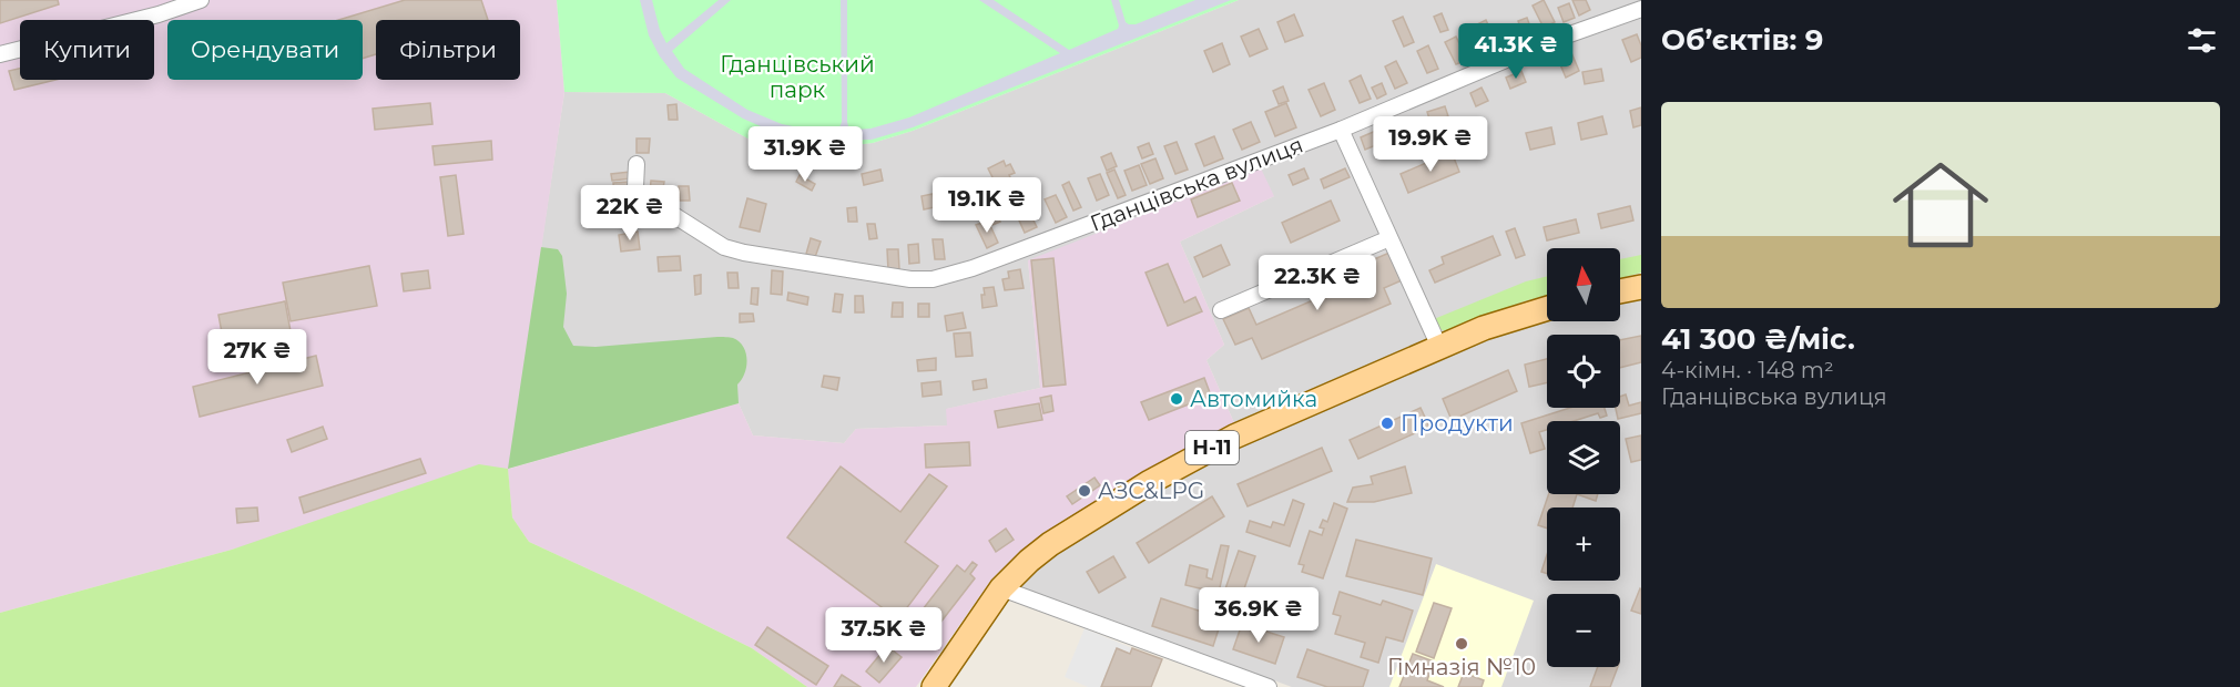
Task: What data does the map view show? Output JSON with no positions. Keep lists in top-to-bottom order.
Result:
{
  "streets": {
    "main road": ["Н-11"],
    "street": ["Гданцівська вулиця"]
  },
  "parks": ["Гданцівський парк"],
  "places": [
    "Автомийка",
    "Продукти",
    "АЗС&LPG",
    "Гімназія №10"
  ],
  "north": "top",
  "page": {
    "heading": "Об’єктів: 9",
    "chip": ["Купити", "Орендувати", "Фільтри"],
    "price": [
      "41.3K ₴",
      "19.9K ₴",
      "31.9K ₴",
      "19.1K ₴",
      "22K ₴",
      "22.3K ₴",
      "27K ₴",
      "36.9K ₴",
      "37.5K ₴"
    ],
    "list": [
      {
        "name": "41 300 ₴/міс.",
        "note": "4-кімн. · 148 m² · Гданцівська вулиця"
      }
    ],
    "map_buttons": ["+", "−"]
  }
}
